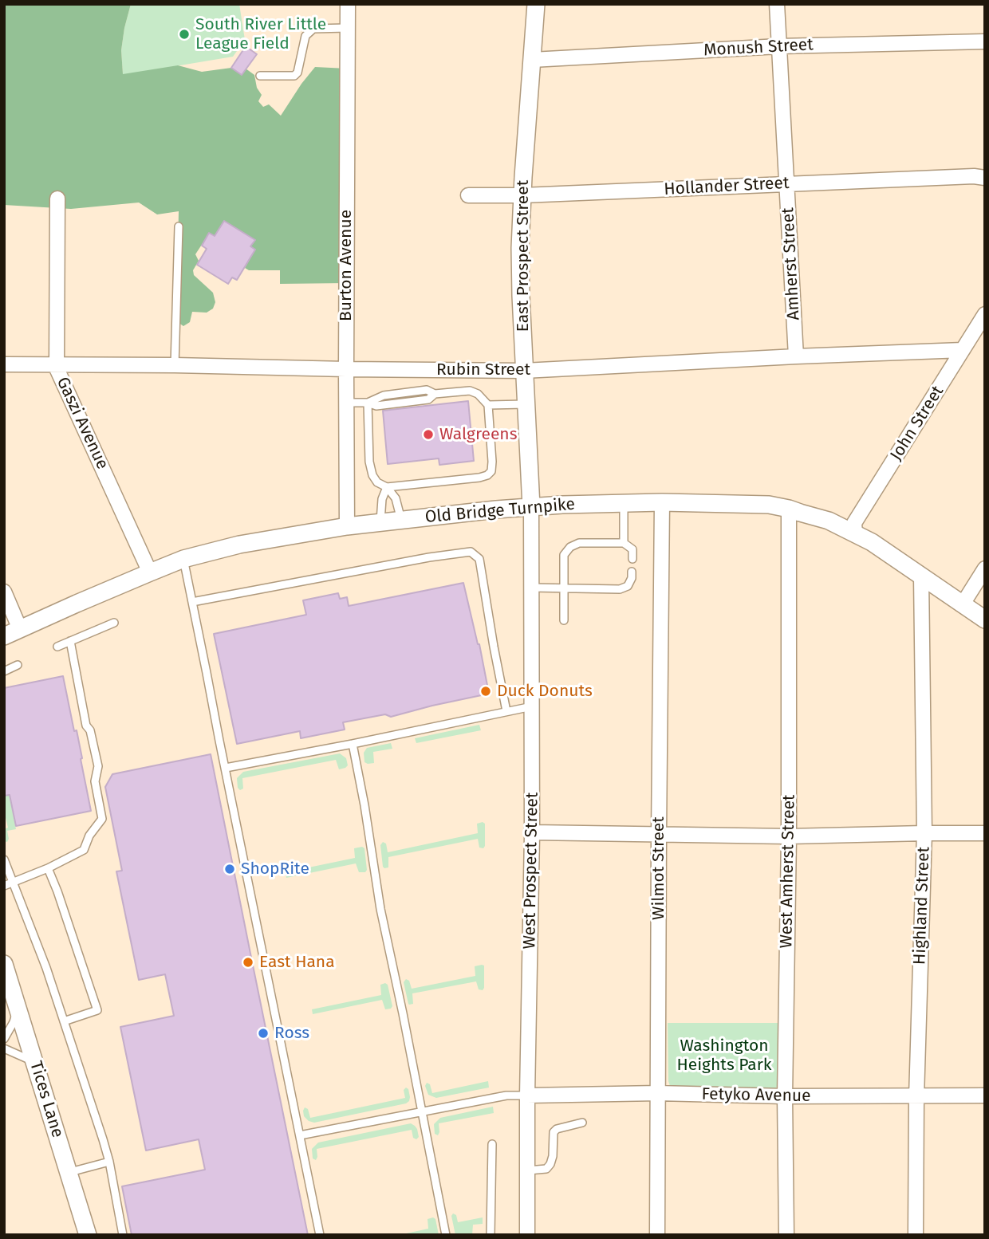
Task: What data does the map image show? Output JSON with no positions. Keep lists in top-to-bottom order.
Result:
{
  "streets": {
    "street": [
      "Monush Street",
      "Hollander Street",
      "East Prospect Street",
      "Amherst Street",
      "Burton Avenue",
      "Rubin Street",
      "Gaszi Avenue",
      "John Street",
      "Old Bridge Turnpike",
      "Wilmot Street",
      "West Prospect Street",
      "West Amherst Street",
      "Highland Street",
      "Fetyko Avenue",
      "Tices Lane"
    ]
  },
  "crossings": [
    ["Monush Street", "East Prospect Street"],
    ["Monush Street", "Amherst Street"],
    ["Hollander Street", "East Prospect Street"],
    ["Hollander Street", "Amherst Street"],
    ["East Prospect Street", "Rubin Street"],
    ["East Prospect Street", "Old Bridge Turnpike"],
    ["East Prospect Street", "West Prospect Street"],
    ["Amherst Street", "Rubin Street"],
    ["Burton Avenue", "Rubin Street"],
    ["Burton Avenue", "Old Bridge Turnpike"],
    ["Rubin Street", "Gaszi Avenue"],
    ["Rubin Street", "John Street"],
    ["Gaszi Avenue", "Old Bridge Turnpike"],
    ["John Street", "Old Bridge Turnpike"],
    ["Old Bridge Turnpike", "Wilmot Street"],
    ["Old Bridge Turnpike", "West Prospect Street"],
    ["Old Bridge Turnpike", "West Amherst Street"],
    ["Old Bridge Turnpike", "Highland Street"],
    ["Wilmot Street", "Fetyko Avenue"],
    ["West Prospect Street", "Fetyko Avenue"],
    ["West Amherst Street", "Fetyko Avenue"],
    ["Highland Street", "Fetyko Avenue"]
  ],
  "parks": ["Washington Heights Park"],
  "places": [
    "South River Little League Field",
    "Walgreens",
    "Duck Donuts",
    "ShopRite",
    "East Hana",
    "Ross"
  ]
}
